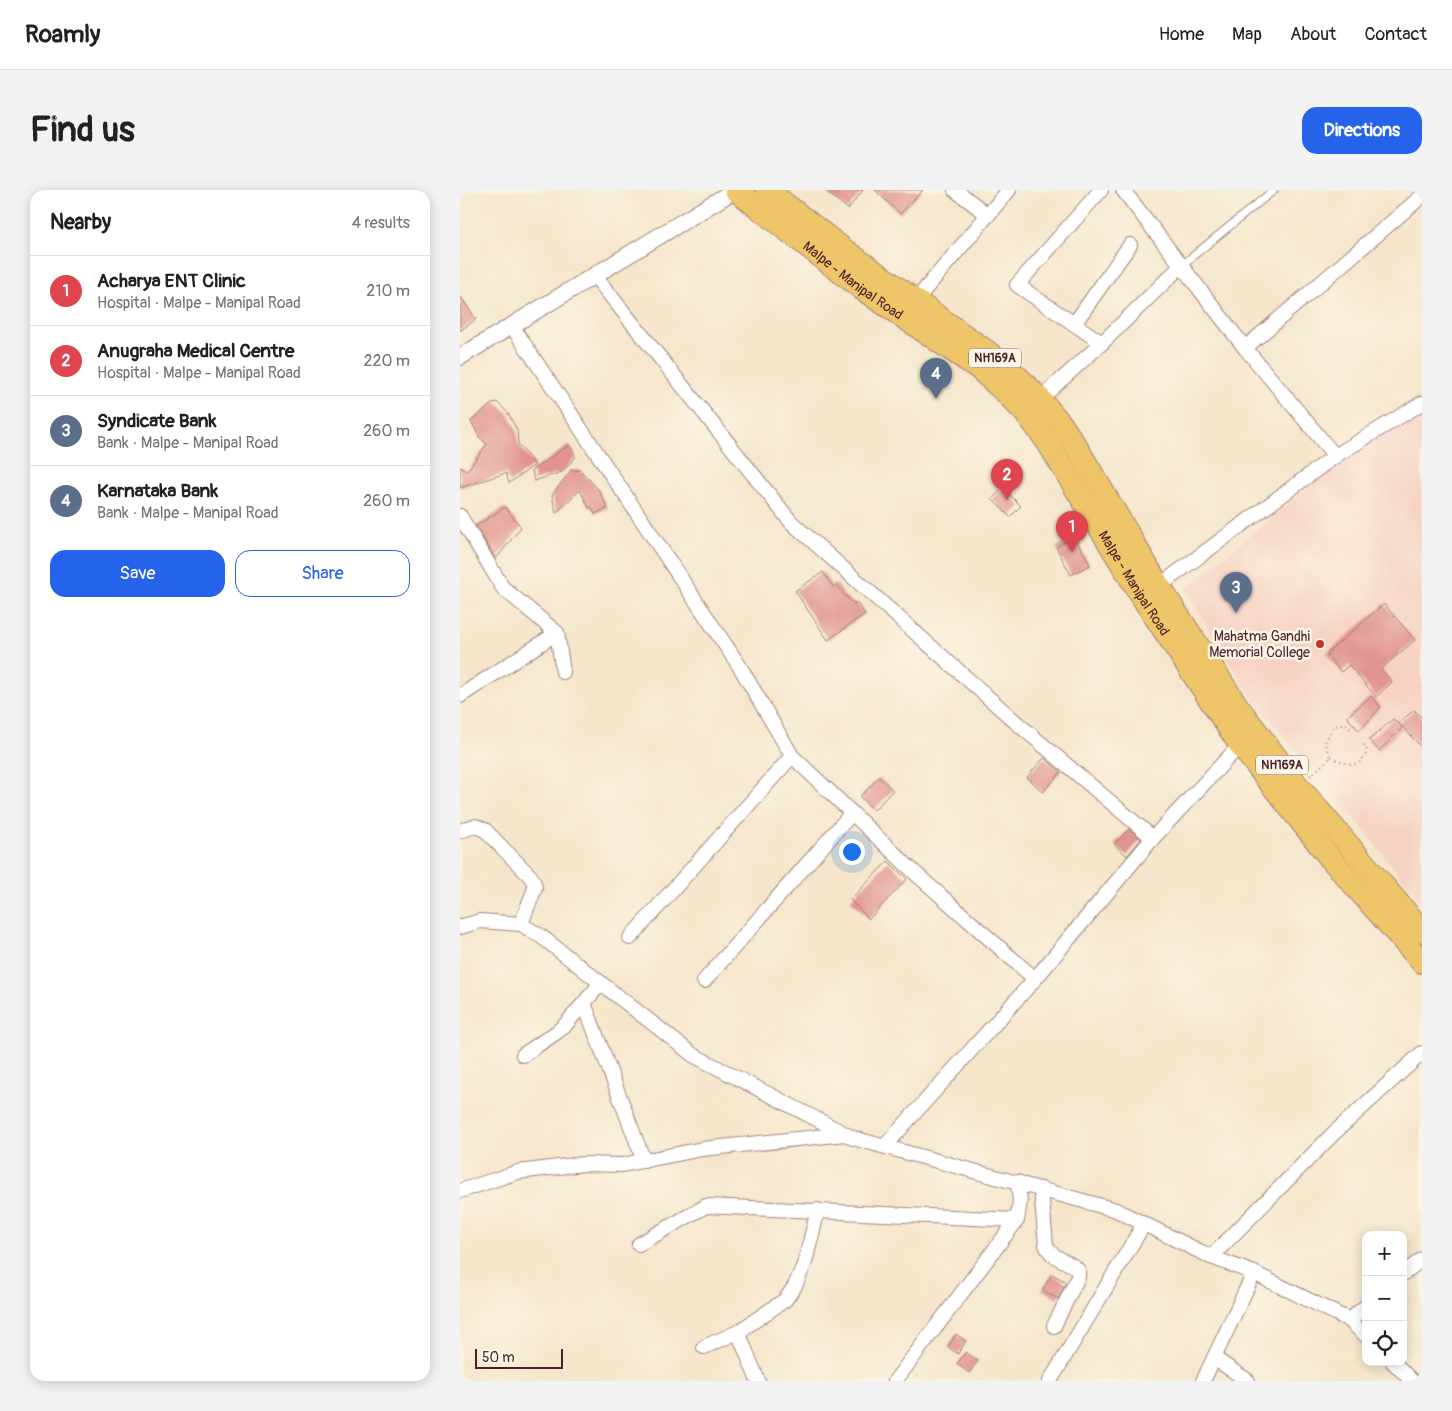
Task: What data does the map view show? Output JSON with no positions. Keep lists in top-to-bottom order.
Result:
{
  "streets": {
    "highway": ["Malpe - Manipal Road", "NH169A"]
  },
  "places": ["Mahatma Gandhi Memorial College"],
  "scale_bar": "50 m",
  "page": {
    "header": "Roamly",
    "nav": [
      "Home",
      "Map",
      "About",
      "Contact"
    ],
    "buttons": [
      "Directions",
      ["Save", "Share"]
    ],
    "title": "Find us",
    "heading": ["Nearby", "4 results"],
    "list": [
      {
        "mark": "1",
        "name": "Acharya ENT Clinic",
        "note": "Hospital · Malpe - Manipal Road",
        "value": "210 m"
      },
      {
        "mark": "2",
        "name": "Anugraha Medical Centre",
        "note": "Hospital · Malpe - Manipal Road",
        "value": "220 m"
      },
      {
        "mark": "3",
        "name": "Syndicate Bank",
        "note": "Bank · Malpe - Manipal Road",
        "value": "260 m"
      },
      {
        "mark": "4",
        "name": "Karnataka Bank",
        "note": "Bank · Malpe - Manipal Road",
        "value": "260 m"
      }
    ],
    "pins": [
      "4",
      "2",
      "1",
      "3"
    ],
    "map_buttons": ["+", "−"],
    "scale": "50 m"
  }
}
